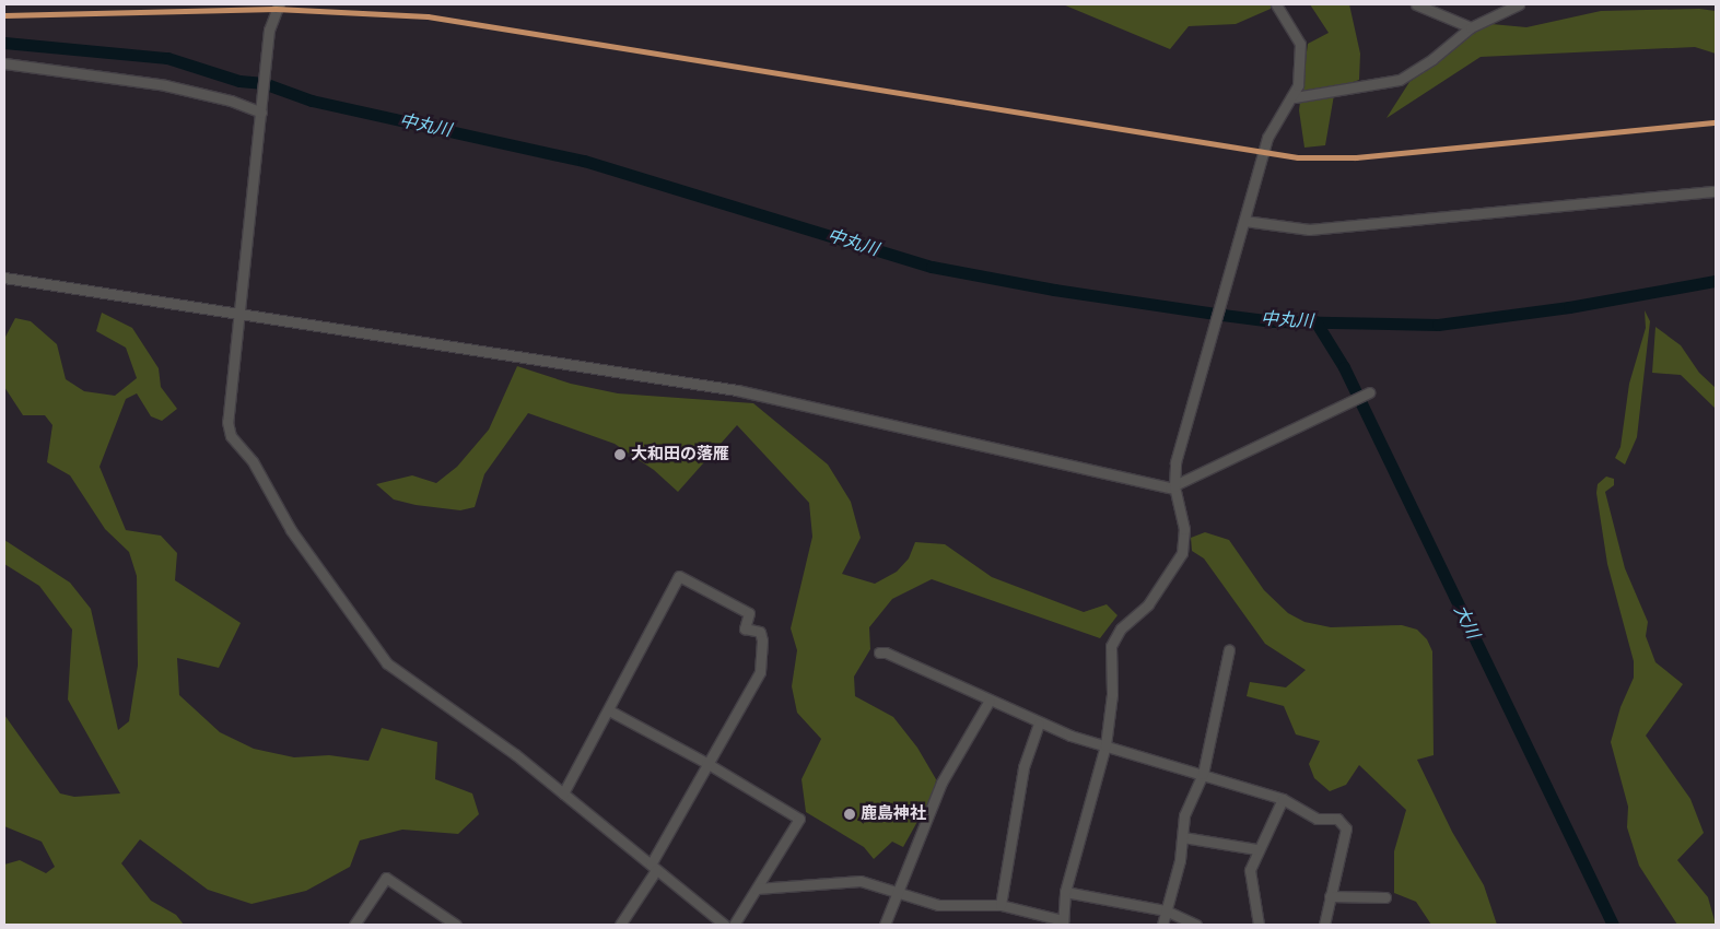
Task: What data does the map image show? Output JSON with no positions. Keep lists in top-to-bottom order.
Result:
{
  "water": ["中丸川", "大川"],
  "places": ["大和田の落雁", "鹿島神社"]
}
